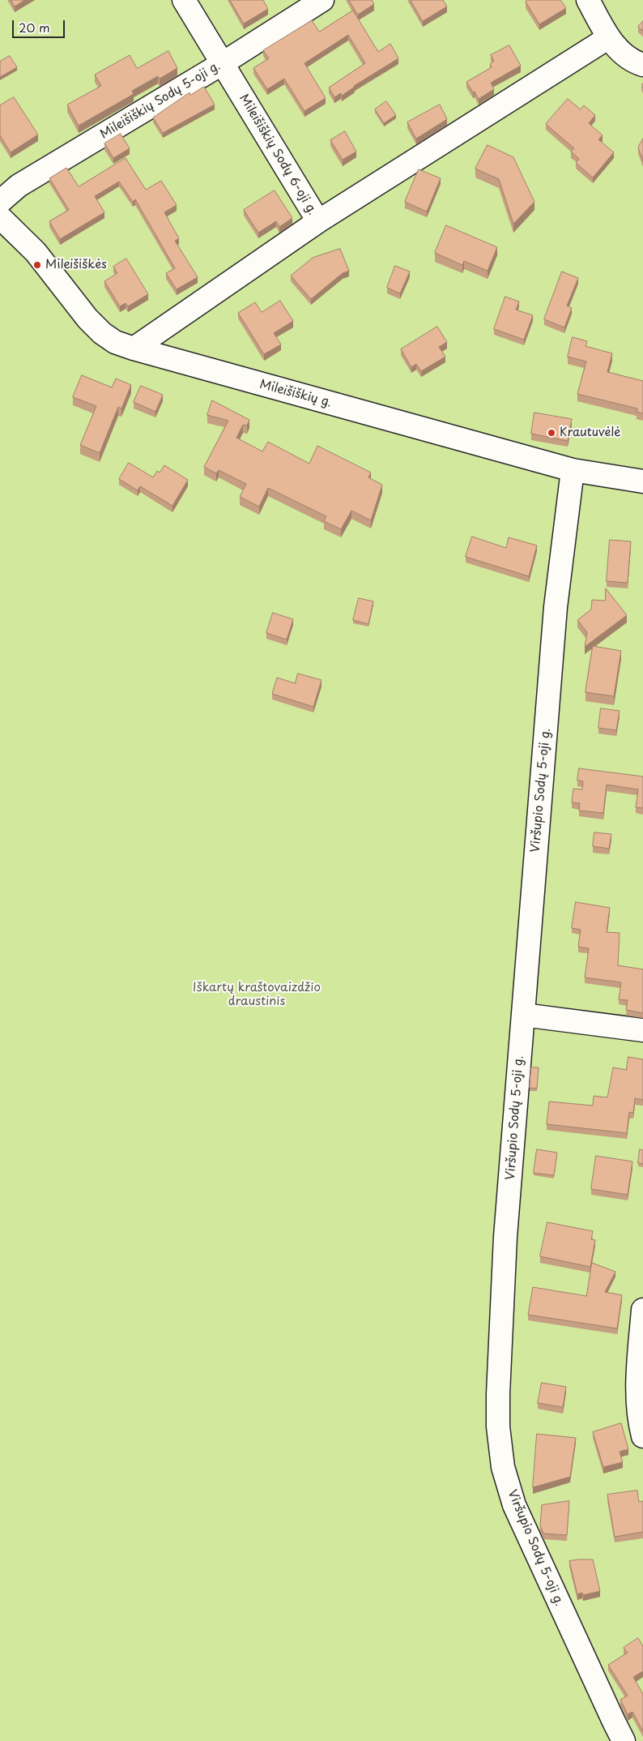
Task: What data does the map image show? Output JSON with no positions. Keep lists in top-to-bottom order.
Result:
{
  "streets": {
    "street": [
      "Mileišiškių Sodų 5-oji g.",
      "Mileišiškių Sodų 6-oji g.",
      "Mileišiškių g.",
      "Viršupio Sodų 5-oji g."
    ]
  },
  "crossings": [
    ["Mileišiškių Sodų 5-oji g.", "Mileišiškių Sodų 6-oji g."],
    ["Mileišiškių Sodų 6-oji g.", "Mileišiškių g."],
    ["Mileišiškių g.", "Viršupio Sodų 5-oji g."]
  ],
  "parks": ["Iškartų kraštovaizdžio draustinis"],
  "places": ["Mileišiškės", "Krautuvėlė"],
  "scale_bar": "20 m"
}
